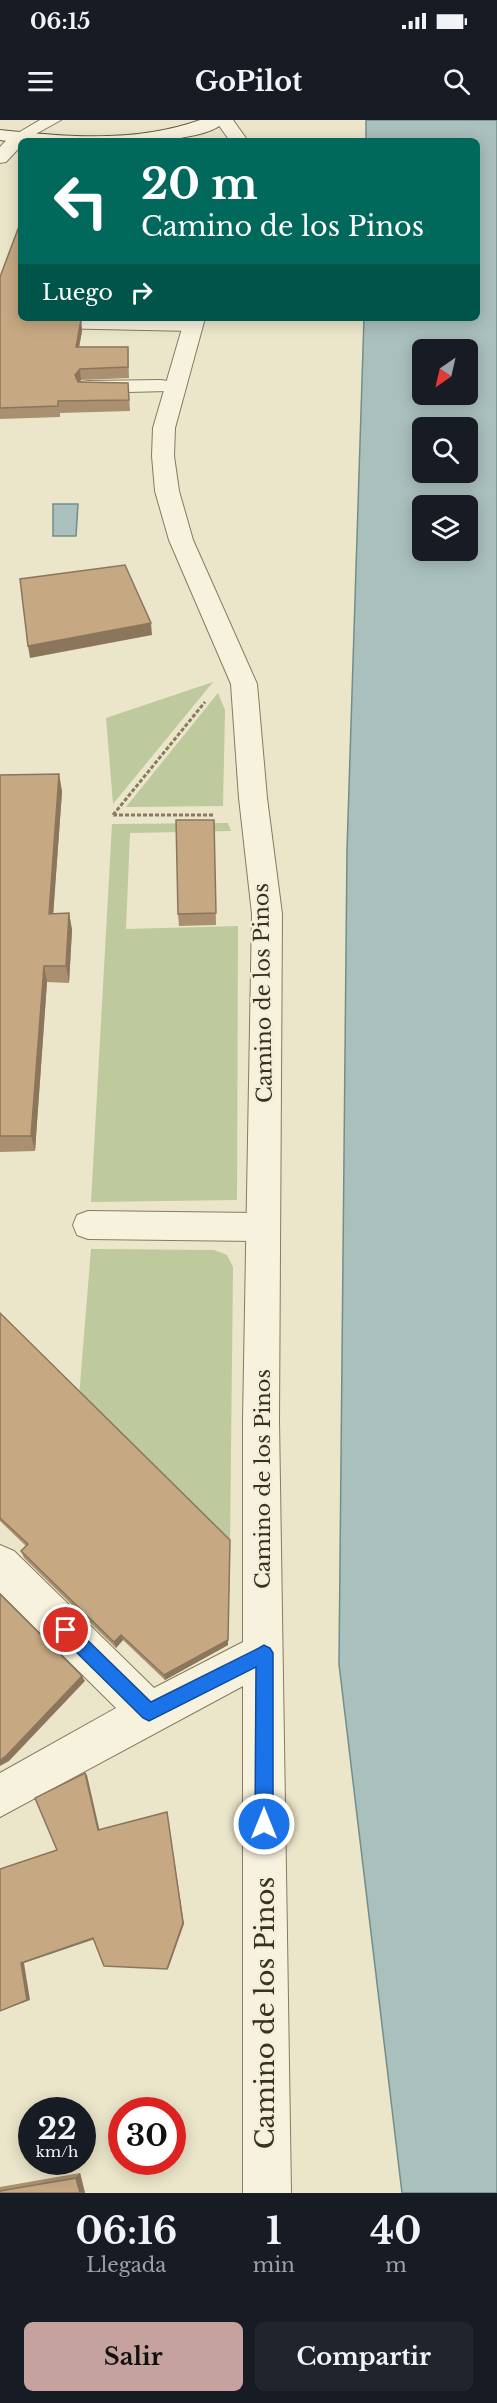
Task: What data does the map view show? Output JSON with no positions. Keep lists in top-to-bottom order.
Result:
{
  "streets": {
    "street": ["Camino de los Pinos"]
  },
  "north": "bottom left",
  "page": {
    "status": "06:15",
    "header": "GoPilot",
    "turn": ["20 m", "Camino de los Pinos"],
    "then": "Luego",
    "speed": "22 km/h",
    "limit": "30",
    "eta": [
      "06:16",
      "Llegada",
      "1",
      "min",
      "40",
      "m"
    ],
    "buttons": ["Salir", "Compartir"]
  }
}
